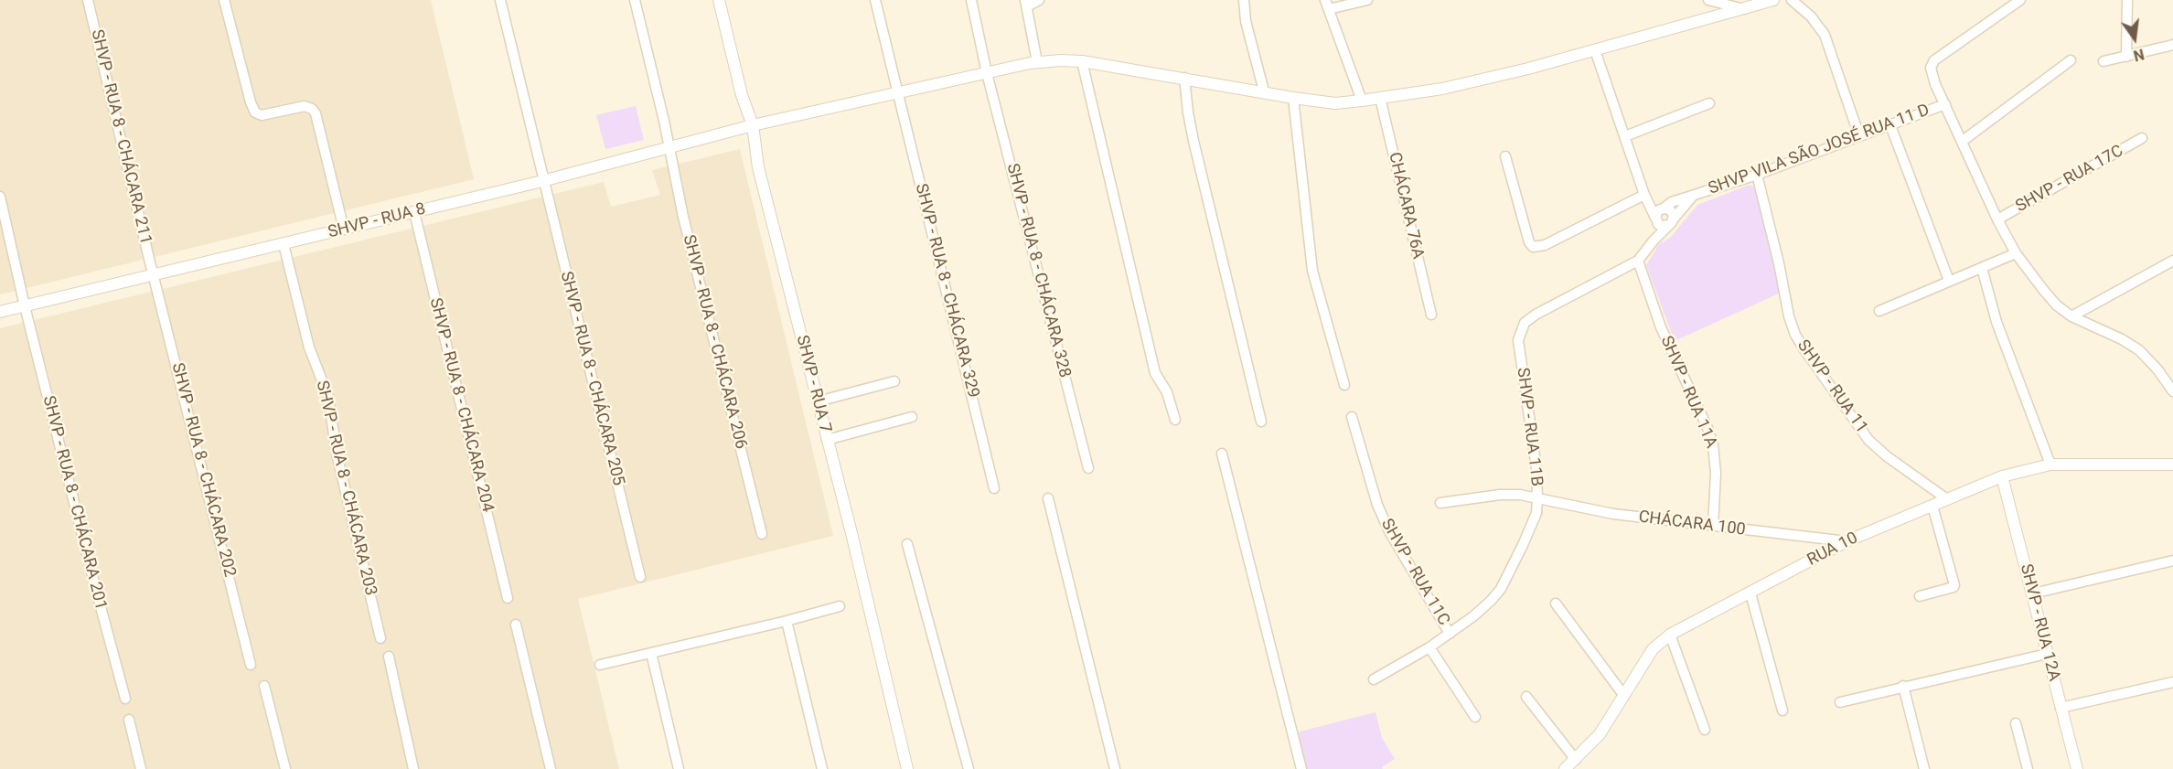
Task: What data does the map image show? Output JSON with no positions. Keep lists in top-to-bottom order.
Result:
{
  "streets": {
    "street": [
      "SHVP - RUA 8 - CHÁCARA 211",
      "SHVP VILA SÃO JOSÉ RUA 11 D",
      "SHVP - RUA 17C",
      "CHÁCARA 76A",
      "SHVP - RUA 8",
      "SHVP - RUA 8 - CHÁCARA 328",
      "SHVP - RUA 8 - CHÁCARA 329",
      "SHVP - RUA 8 - CHÁCARA 206",
      "SHVP - RUA 8 - CHÁCARA 205",
      "SHVP - RUA 7",
      "SHVP - RUA 11",
      "SHVP - RUA 11A",
      "SHVP - RUA 8 - CHÁCARA 204",
      "SHVP - RUA 11B",
      "SHVP - RUA 8 - CHÁCARA 202",
      "SHVP - RUA 8 - CHÁCARA 203",
      "SHVP - RUA 8 - CHÁCARA 201",
      "CHÁCARA 100",
      "RUA 10",
      "SHVP - RUA 11C",
      "SHVP - RUA 12A"
    ]
  },
  "crossings": [
    ["SHVP - RUA 8 - CHÁCARA 211", "SHVP - RUA 8"],
    ["SHVP - RUA 8 - CHÁCARA 211", "SHVP - RUA 8 - CHÁCARA 202"],
    ["SHVP VILA SÃO JOSÉ RUA 11 D", "SHVP - RUA 11"],
    ["SHVP VILA SÃO JOSÉ RUA 11 D", "SHVP - RUA 11B"],
    ["CHÁCARA 76A", "SHVP - RUA 8"],
    ["SHVP - RUA 8", "SHVP - RUA 8 - CHÁCARA 328"],
    ["SHVP - RUA 8", "SHVP - RUA 8 - CHÁCARA 329"],
    ["SHVP - RUA 8", "SHVP - RUA 8 - CHÁCARA 206"],
    ["SHVP - RUA 8", "SHVP - RUA 8 - CHÁCARA 205"],
    ["SHVP - RUA 8", "SHVP - RUA 7"],
    ["SHVP - RUA 8", "SHVP - RUA 8 - CHÁCARA 204"],
    ["SHVP - RUA 8", "SHVP - RUA 8 - CHÁCARA 202"],
    ["SHVP - RUA 8", "SHVP - RUA 8 - CHÁCARA 203"],
    ["SHVP - RUA 8", "SHVP - RUA 8 - CHÁCARA 201"],
    ["SHVP - RUA 11", "RUA 10"],
    ["SHVP - RUA 11A", "SHVP - RUA 11B"],
    ["SHVP - RUA 11A", "CHÁCARA 100"],
    ["SHVP - RUA 11B", "CHÁCARA 100"],
    ["SHVP - RUA 11B", "SHVP - RUA 11C"],
    ["CHÁCARA 100", "RUA 10"],
    ["RUA 10", "SHVP - RUA 12A"]
  ],
  "north": "bottom"
}
